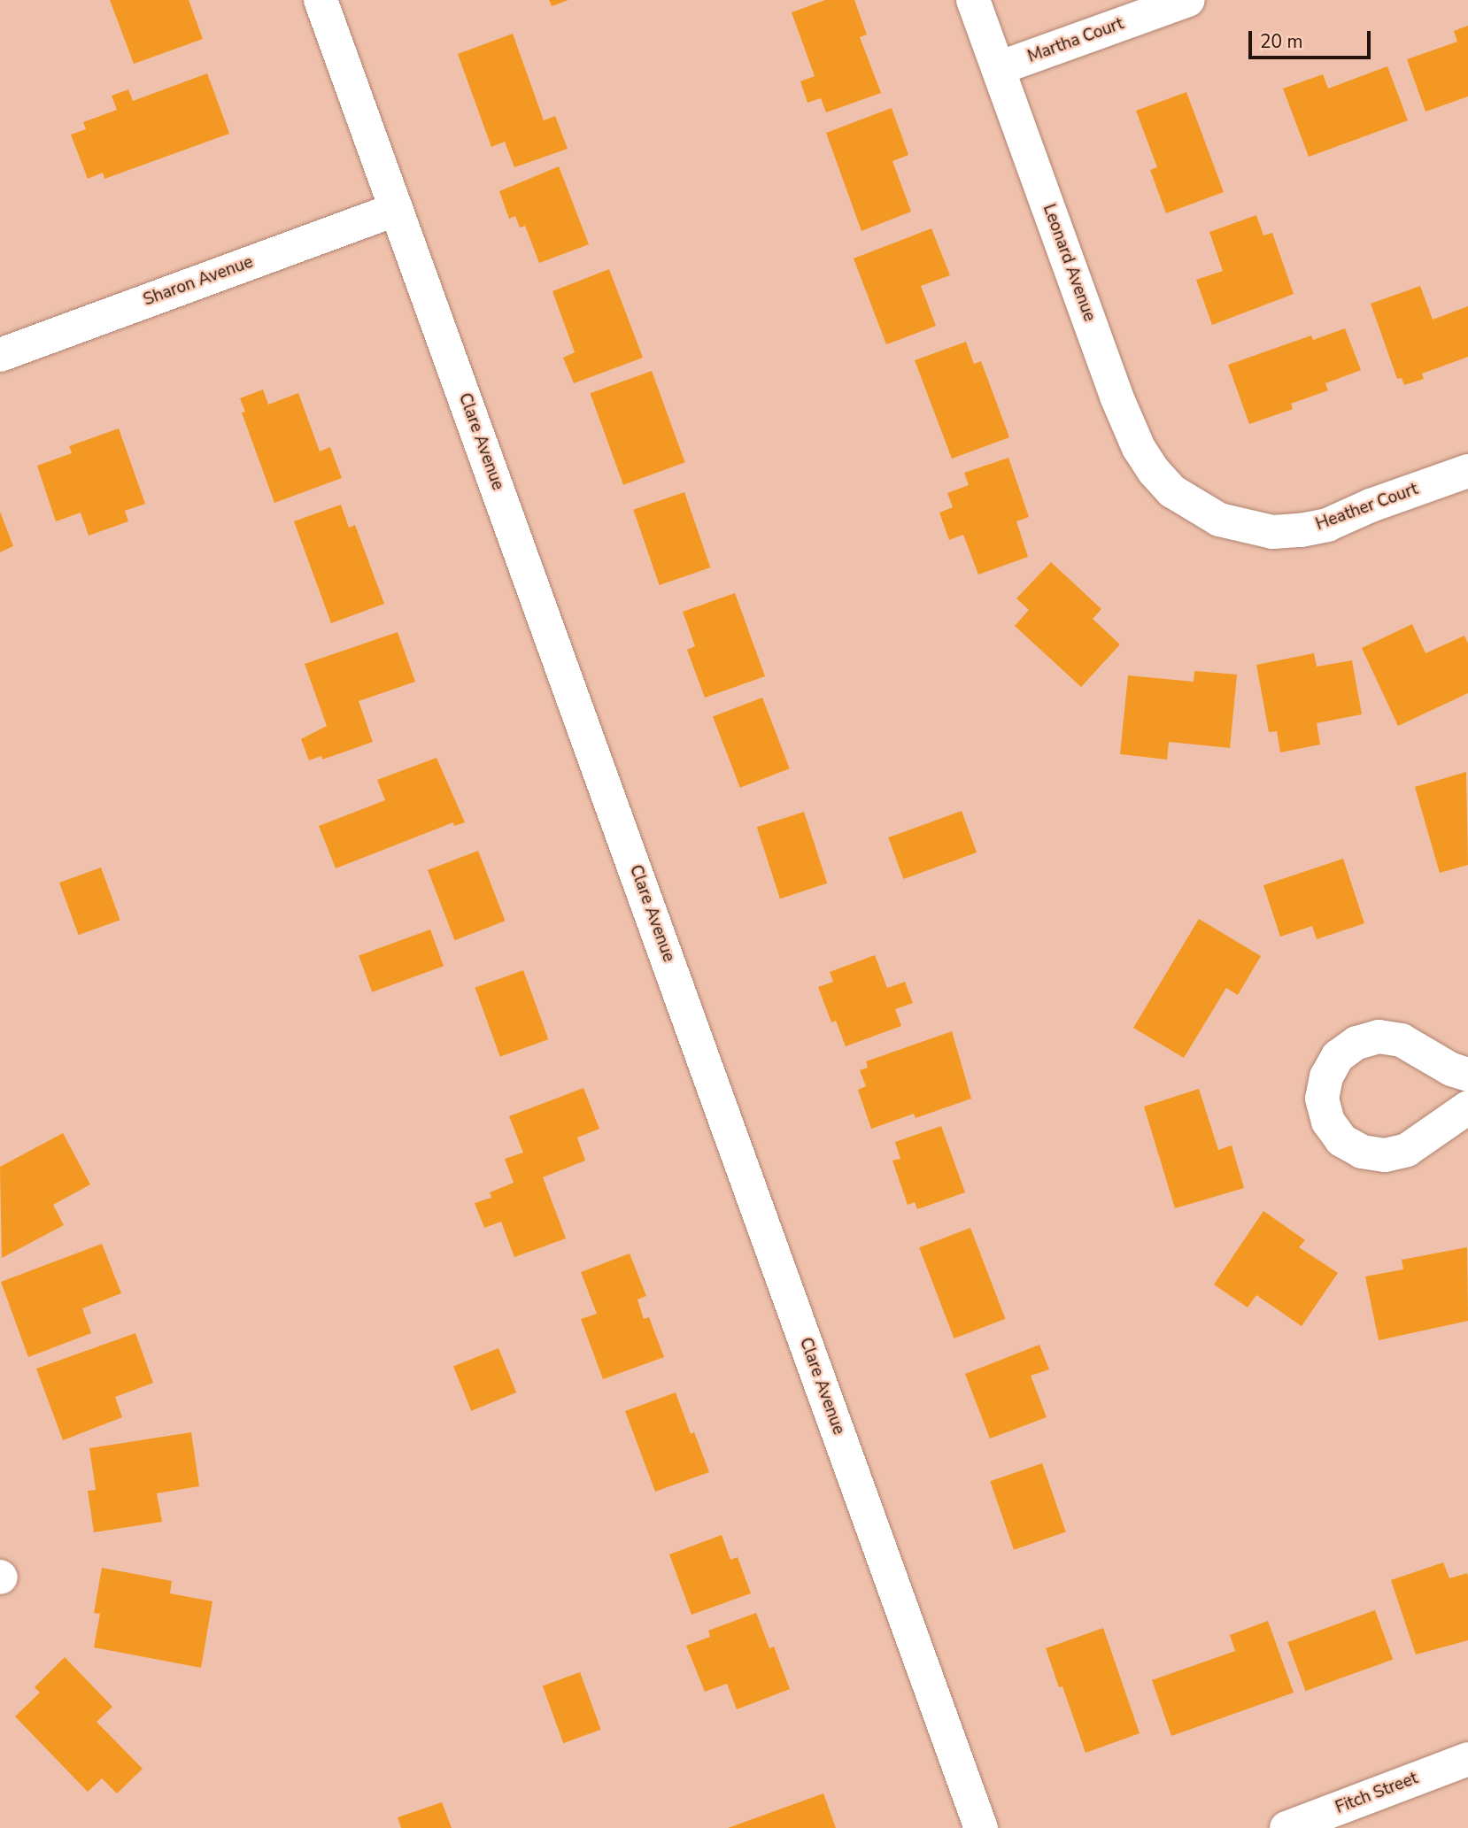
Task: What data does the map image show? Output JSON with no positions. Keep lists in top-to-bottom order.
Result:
{
  "streets": {
    "street": [
      "Martha Court",
      "Leonard Avenue",
      "Sharon Avenue",
      "Clare Avenue",
      "Heather Court",
      "Fitch Street"
    ]
  },
  "crossings": [
    ["Martha Court", "Leonard Avenue"],
    ["Leonard Avenue", "Heather Court"],
    ["Sharon Avenue", "Clare Avenue"]
  ],
  "scale_bar": "20 m"
}
